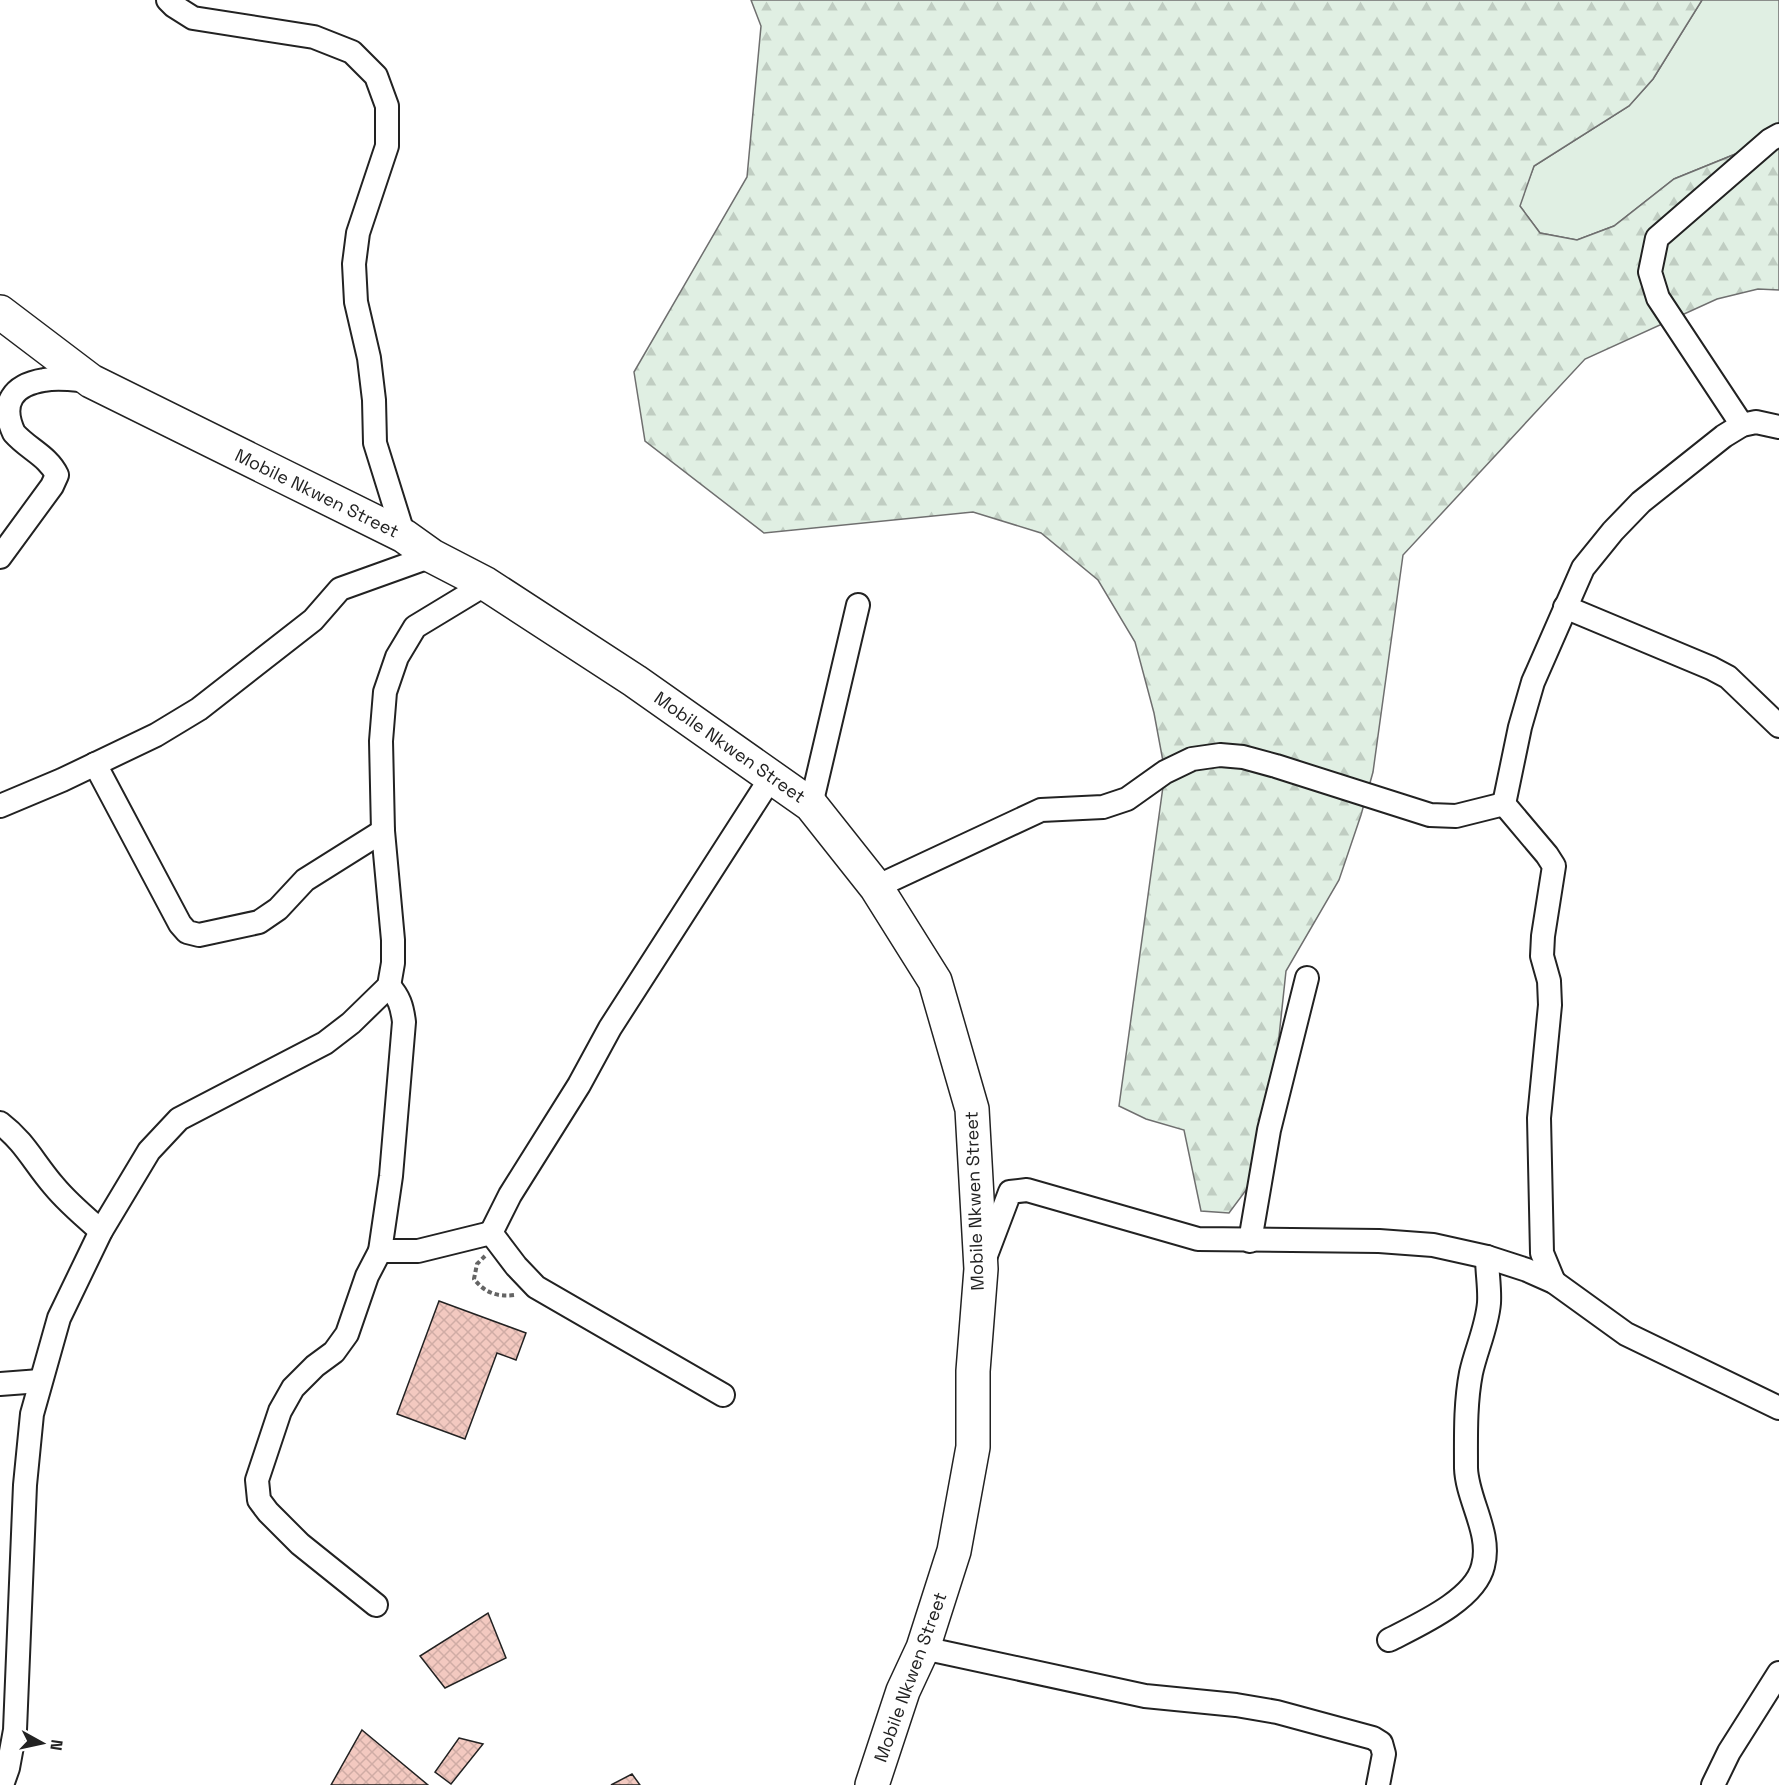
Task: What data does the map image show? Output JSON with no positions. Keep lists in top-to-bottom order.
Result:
{
  "streets": {
    "highway": ["Mobile Nkwen Street"]
  },
  "north": "right"
}
